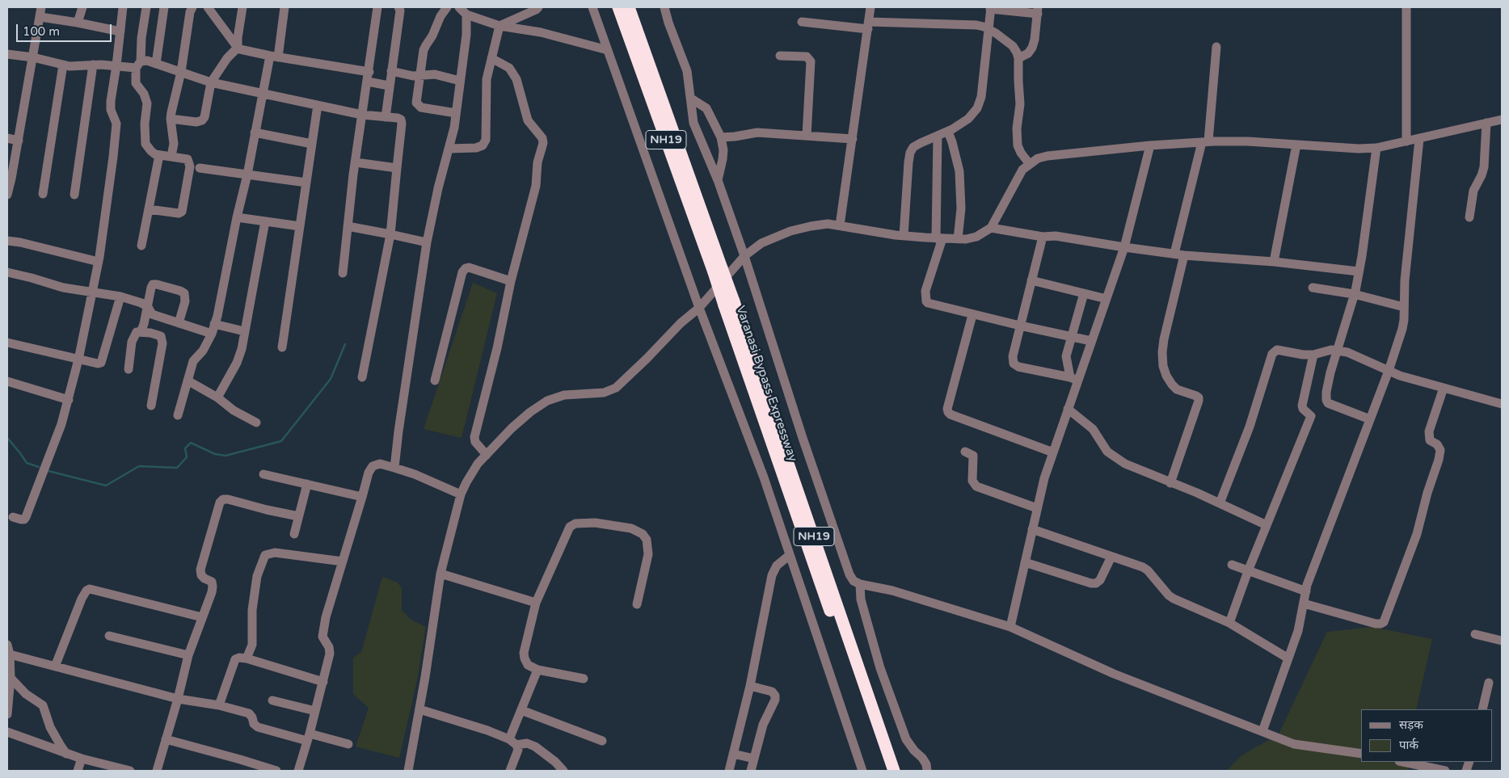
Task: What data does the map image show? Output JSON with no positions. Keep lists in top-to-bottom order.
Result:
{
  "streets": {
    "highway": ["NH19", "Varanasi Bypass Expressway"]
  },
  "legend": ["सड़क", "पार्क"],
  "scale_bar": "100 m"
}
